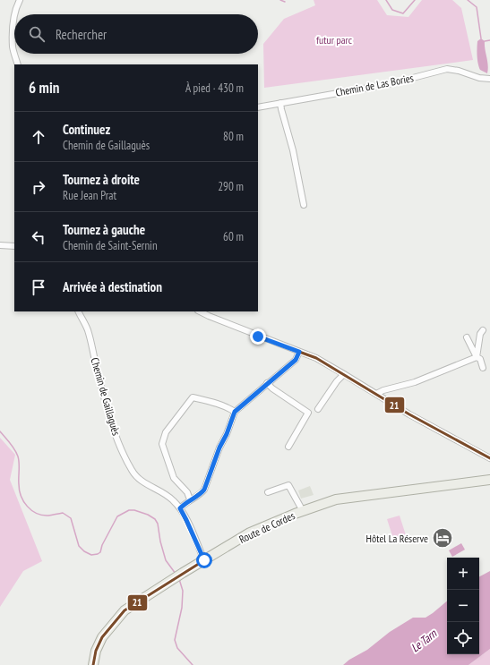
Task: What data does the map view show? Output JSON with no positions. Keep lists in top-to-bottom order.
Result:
{
  "streets": {
    "main road": ["Route de Cordes"],
    "street": ["Chemin de Las Bories", "Chemin de Gaillaguès"]
  },
  "crossings": [
    ["Chemin de Gaillaguès", "Route de Cordes"]
  ],
  "water": ["Le Tarn"],
  "parks": ["futur parc"],
  "places": {
    "hotel": ["Hôtel La Réserve"]
  },
  "lines": ["transit line 21"],
  "page": {
    "search": "Rechercher",
    "heading": ["6 min", "À pied · 430 m"],
    "list": [
      ["Continuez", "Chemin de Gaillaguès", "80 m"],
      ["Tournez à droite", "Rue Jean Prat", "290 m"],
      ["Tournez à gauche", "Chemin de Saint-Sernin", "60 m"],
      "Arrivée à destination"
    ],
    "map_buttons": ["+", "−"]
  }
}
